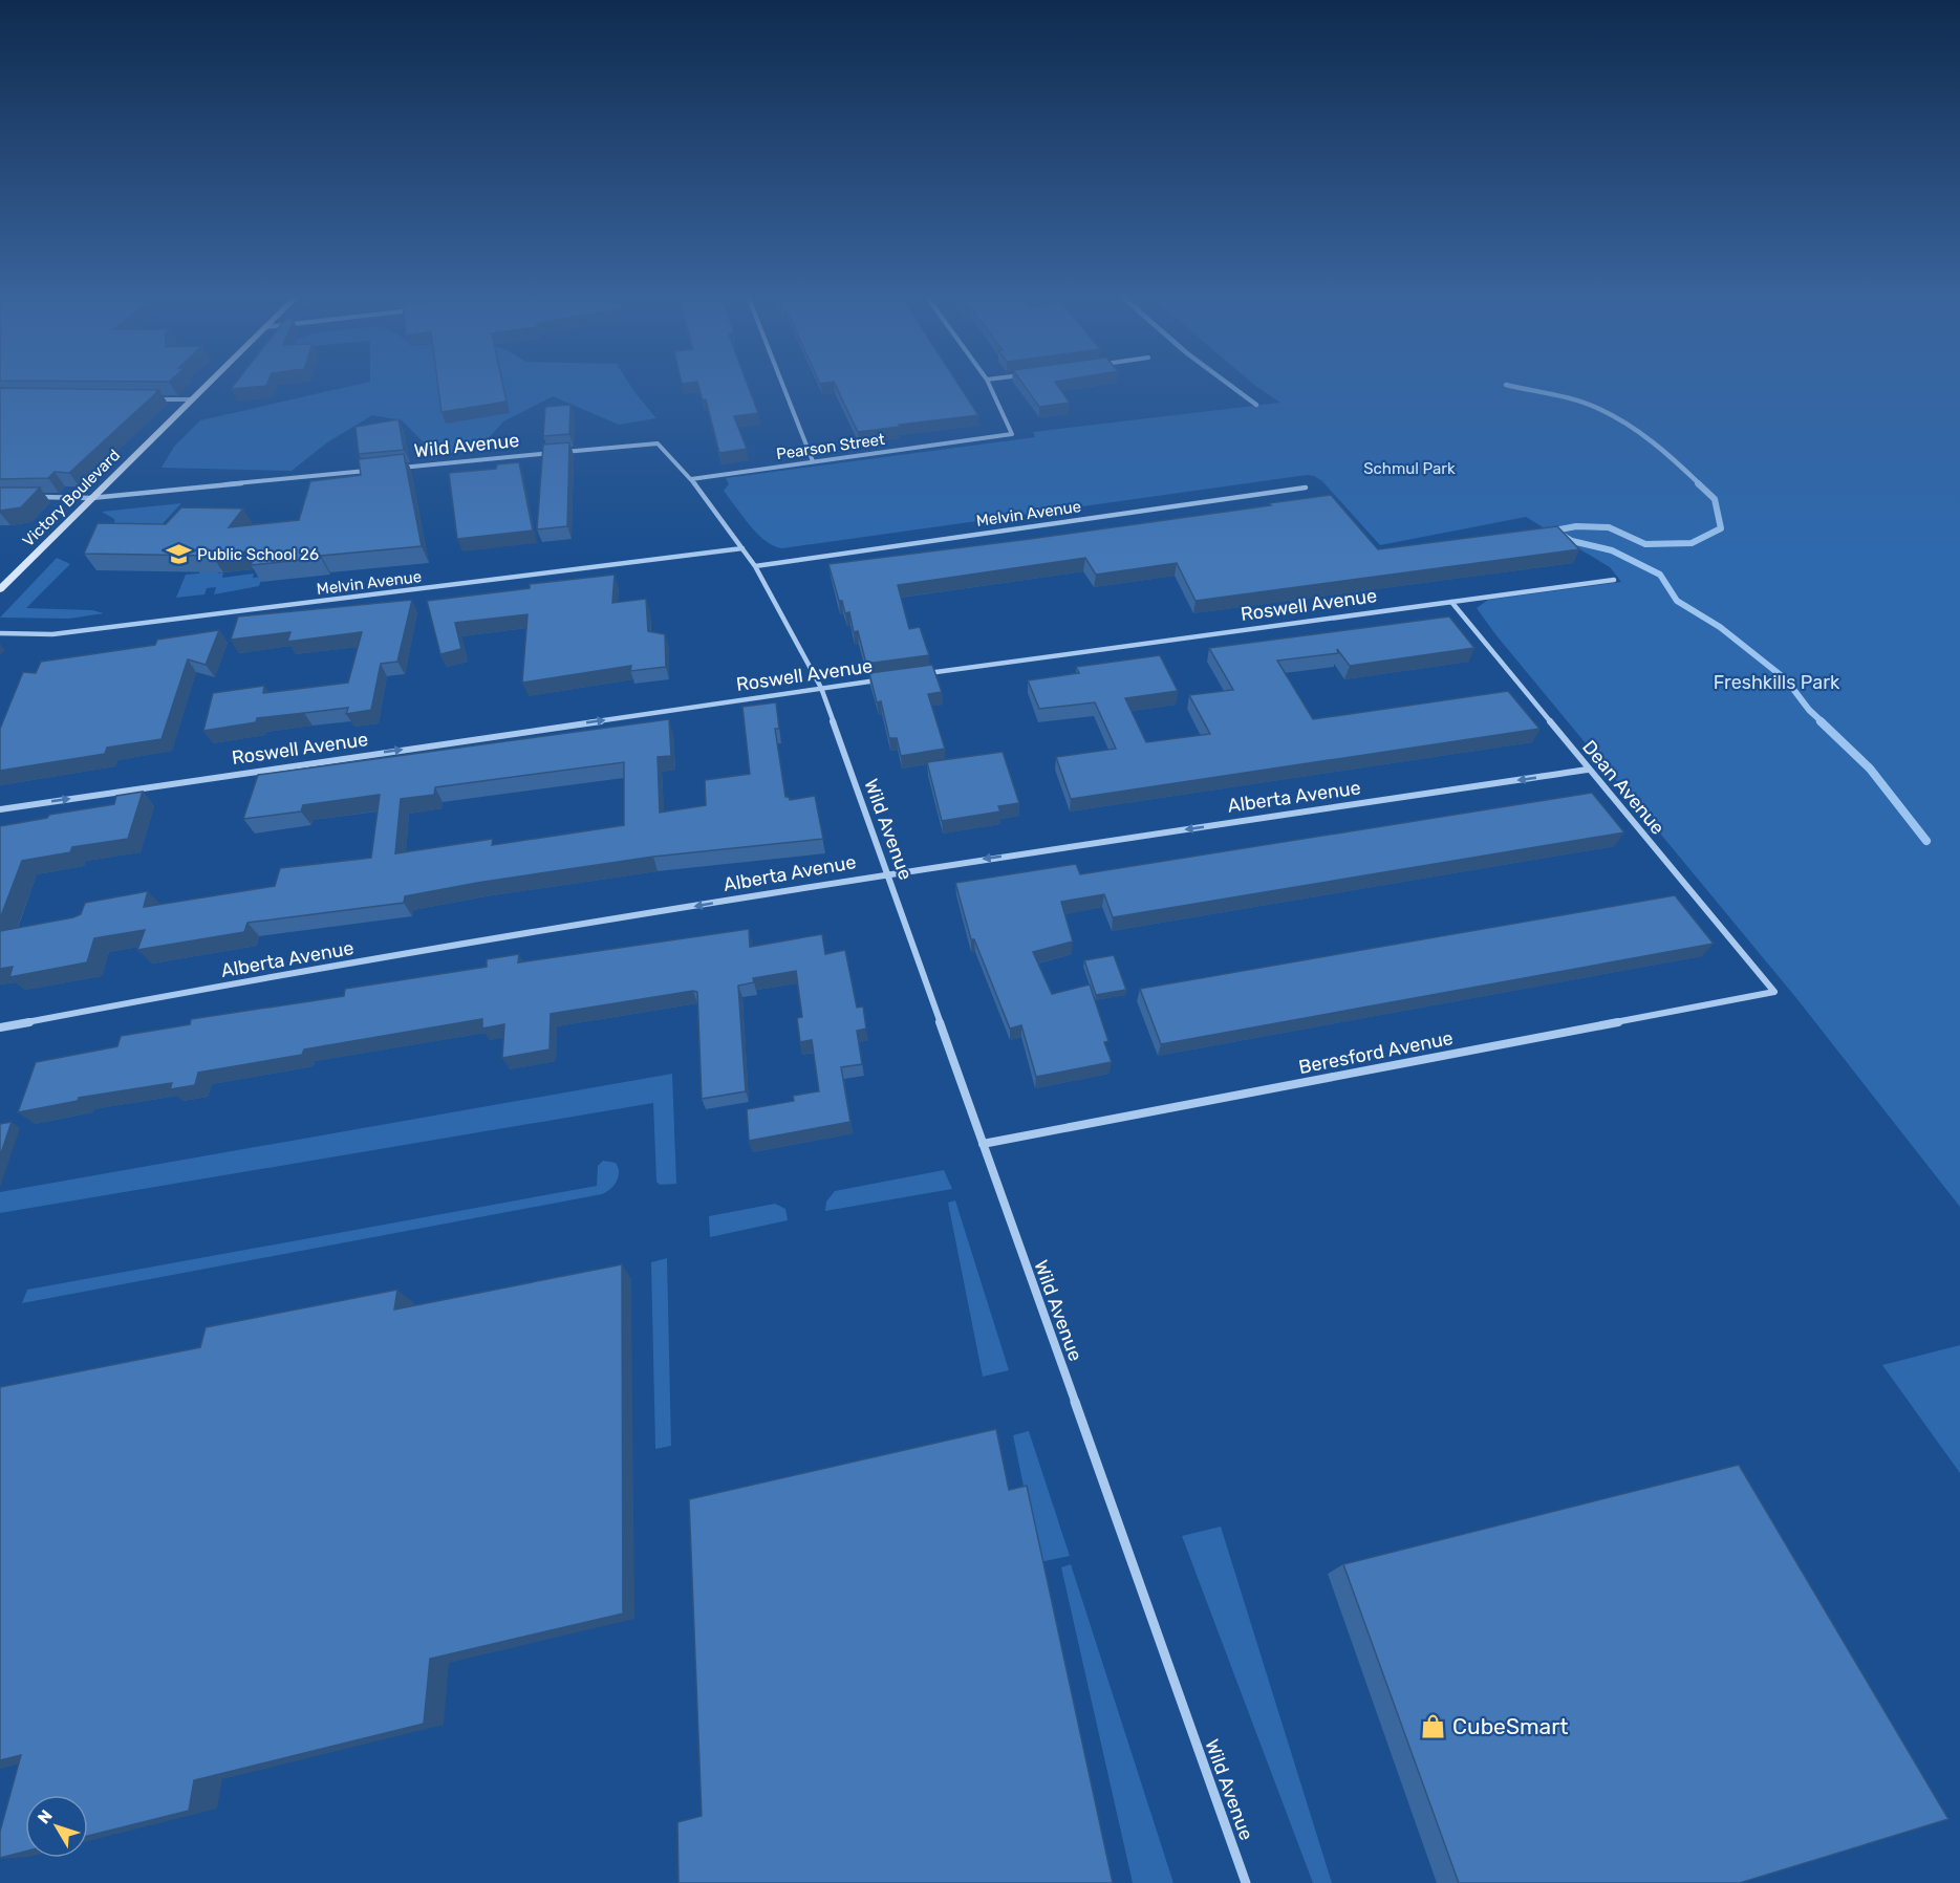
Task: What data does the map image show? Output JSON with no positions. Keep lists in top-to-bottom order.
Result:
{
  "streets": {
    "main road": ["Victory Boulevard"],
    "street": [
      "Wild Avenue",
      "Pearson Street",
      "Melvin Avenue",
      "Roswell Avenue",
      "Dean Avenue",
      "Alberta Avenue",
      "Beresford Avenue"
    ]
  },
  "crossings": [
    ["Wild Avenue", "Pearson Street"],
    ["Wild Avenue", "Melvin Avenue"],
    ["Wild Avenue", "Roswell Avenue"],
    ["Wild Avenue", "Alberta Avenue"],
    ["Wild Avenue", "Beresford Avenue"],
    ["Roswell Avenue", "Dean Avenue"],
    ["Dean Avenue", "Alberta Avenue"],
    ["Dean Avenue", "Beresford Avenue"]
  ],
  "one_way": ["Roswell Avenue", "Alberta Avenue"],
  "parks": ["Schmul Park", "Freshkills Park"],
  "places": {
    "school or university": ["Public School 26"],
    "shop": ["CubeSmart"]
  },
  "north": "top left"
}
